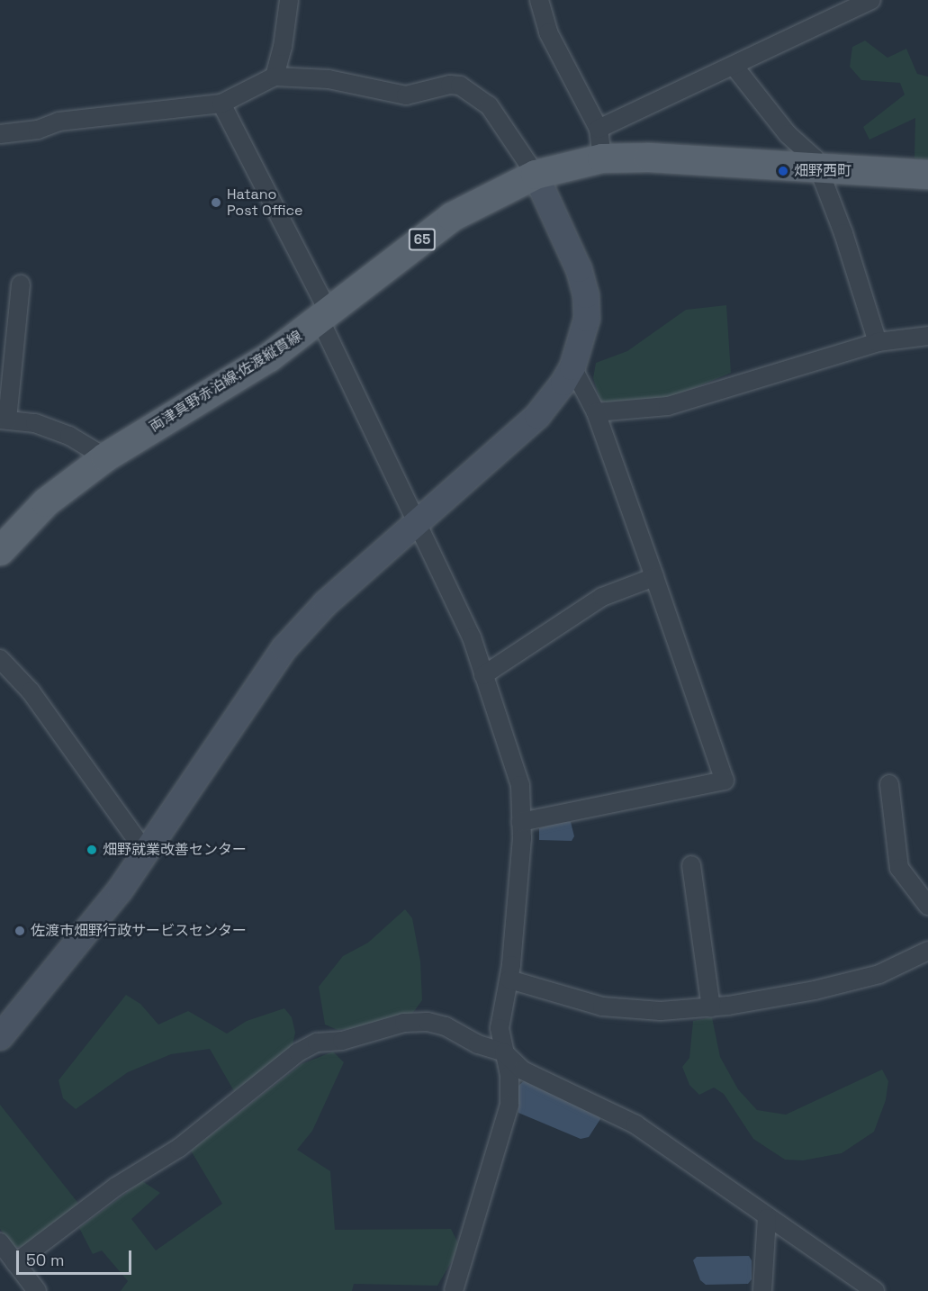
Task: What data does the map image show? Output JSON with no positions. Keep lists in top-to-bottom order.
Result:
{
  "streets": {
    "main road": ["65", "両津真野赤泊線;佐渡縦貫線"]
  },
  "places": [
    "畑野西町",
    "Hatano Post Office",
    "畑野就業改善センター",
    "佐渡市畑野行政サービスセンター"
  ],
  "scale_bar": "50 m"
}
